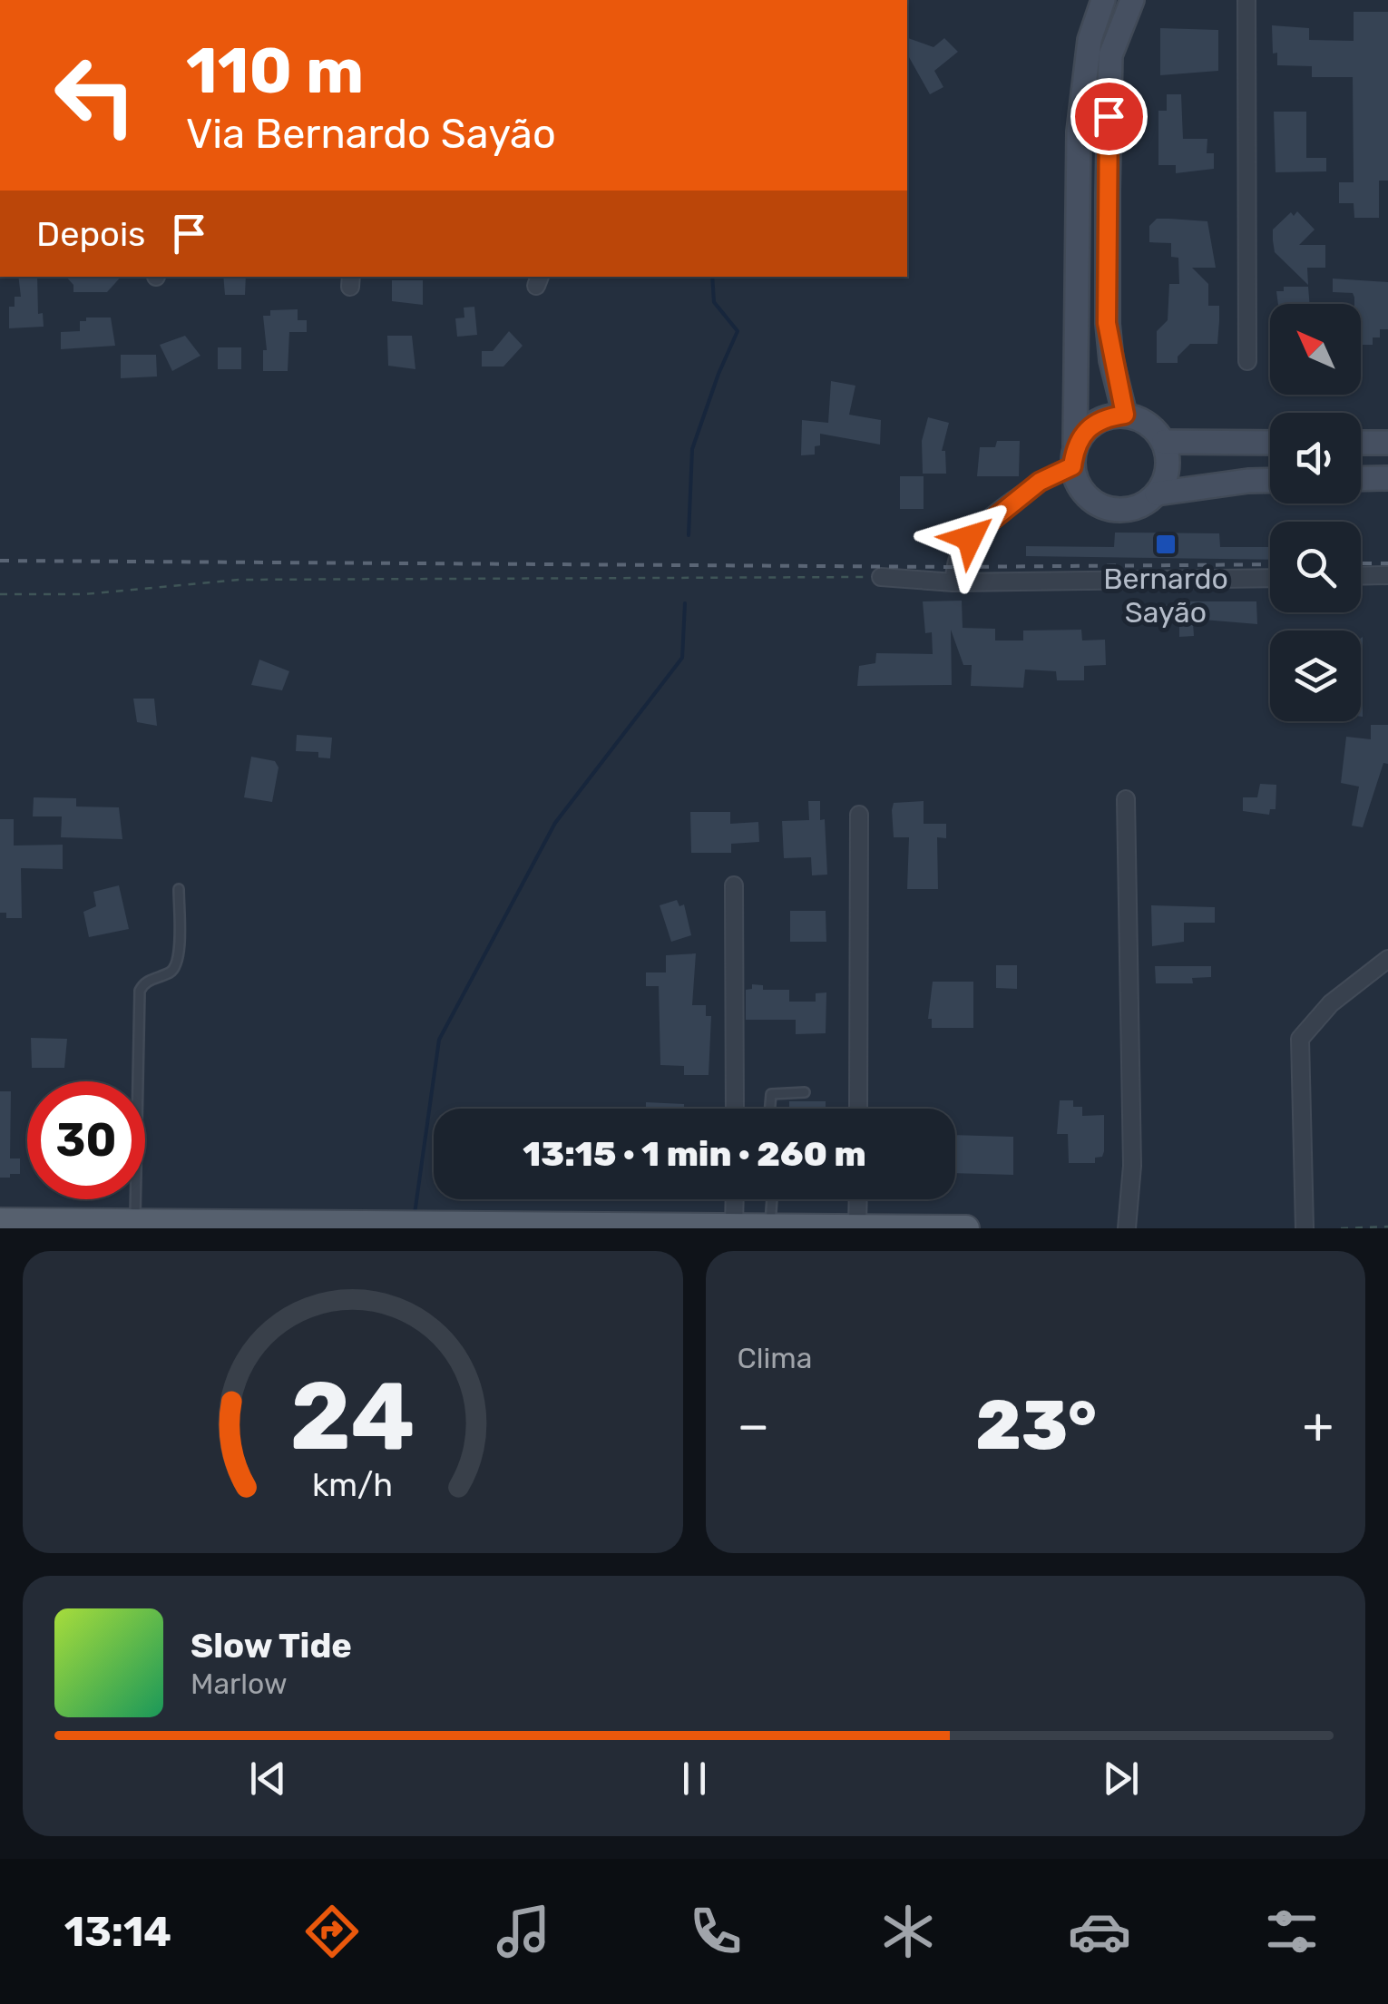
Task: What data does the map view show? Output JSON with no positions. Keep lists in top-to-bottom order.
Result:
{
  "places": {
    "transit": ["Bernardo Sayão"]
  },
  "north": "top left",
  "page": {
    "turn": ["110 m", "Via Bernardo Sayão"],
    "then": "Depois",
    "limit": "30",
    "trip": "13:15 · 1 min · 260 m",
    "tile": "Clima",
    "heat": ["−", "23°", "+"],
    "song": ["Slow Tide", "Marlow"],
    "tabs": "13:14",
    "gauge": ["24", "km/h"]
  }
}
